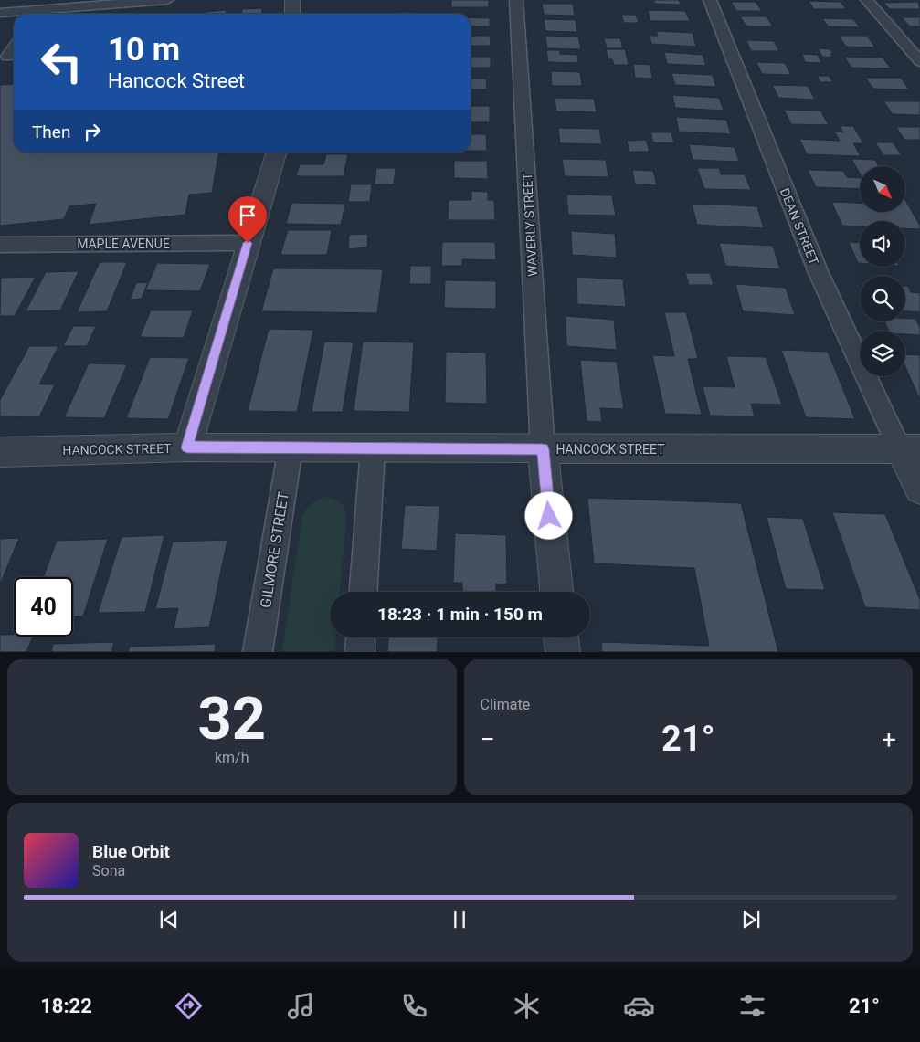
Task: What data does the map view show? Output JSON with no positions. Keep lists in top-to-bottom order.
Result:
{
  "streets": {
    "street": [
      "WAVERLY STREET",
      "DEAN STREET",
      "MAPLE AVENUE",
      "HANCOCK STREET",
      "GILMORE STREET"
    ]
  },
  "crossings": [
    ["WAVERLY STREET", "HANCOCK STREET"],
    ["DEAN STREET", "HANCOCK STREET"],
    ["HANCOCK STREET", "GILMORE STREET"]
  ],
  "north": "bottom right",
  "page": {
    "turn": ["10 m", "Hancock Street"],
    "then": "Then",
    "limit": "40",
    "trip": "18:23 · 1 min · 150 m",
    "tile": [
      ["32", "km/h"],
      "Climate"
    ],
    "heat": ["−", "21°", "+"],
    "song": ["Blue Orbit", "Sona"],
    "tabs": ["18:22", "21°"]
  }
}
